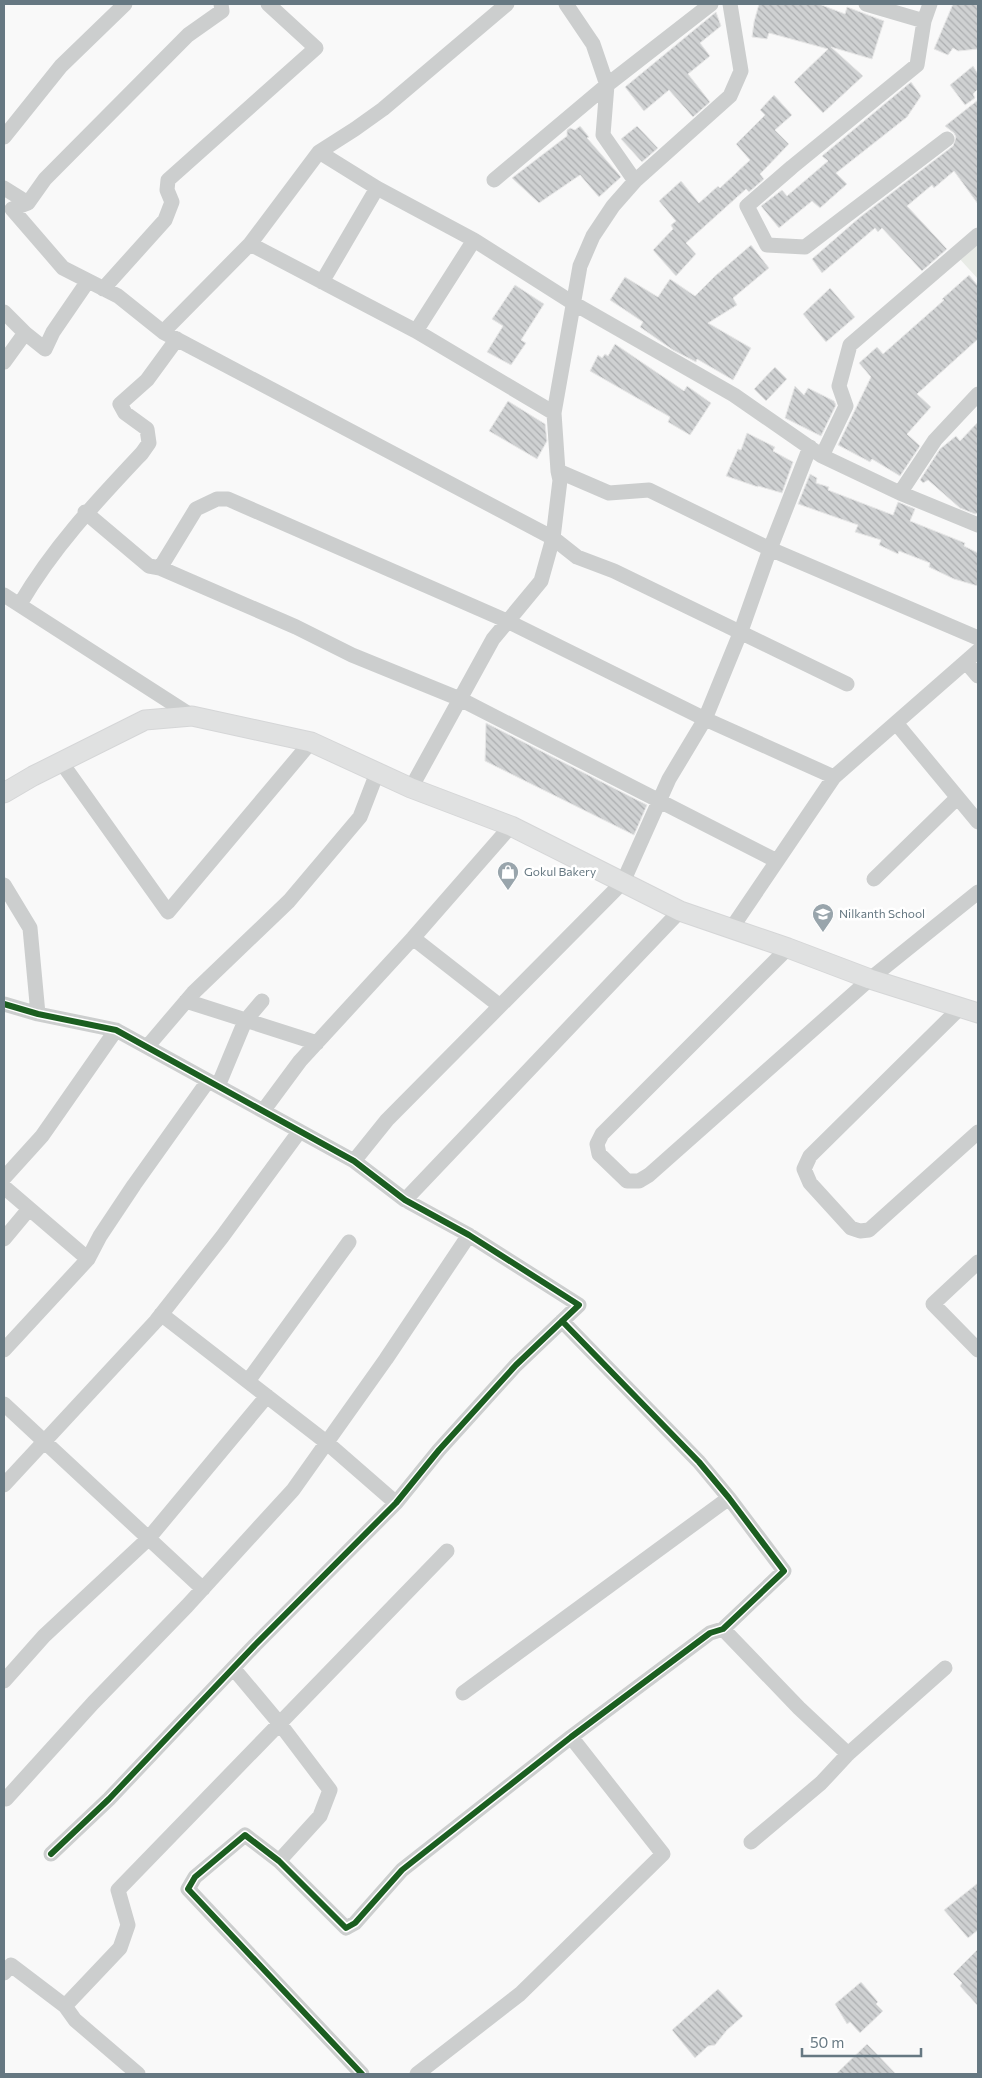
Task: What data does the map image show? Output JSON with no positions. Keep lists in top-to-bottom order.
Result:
{
  "places": {
    "shop": ["Gokul Bakery"],
    "school or university": ["Nilkanth School"]
  },
  "scale_bar": "50 m"
}
